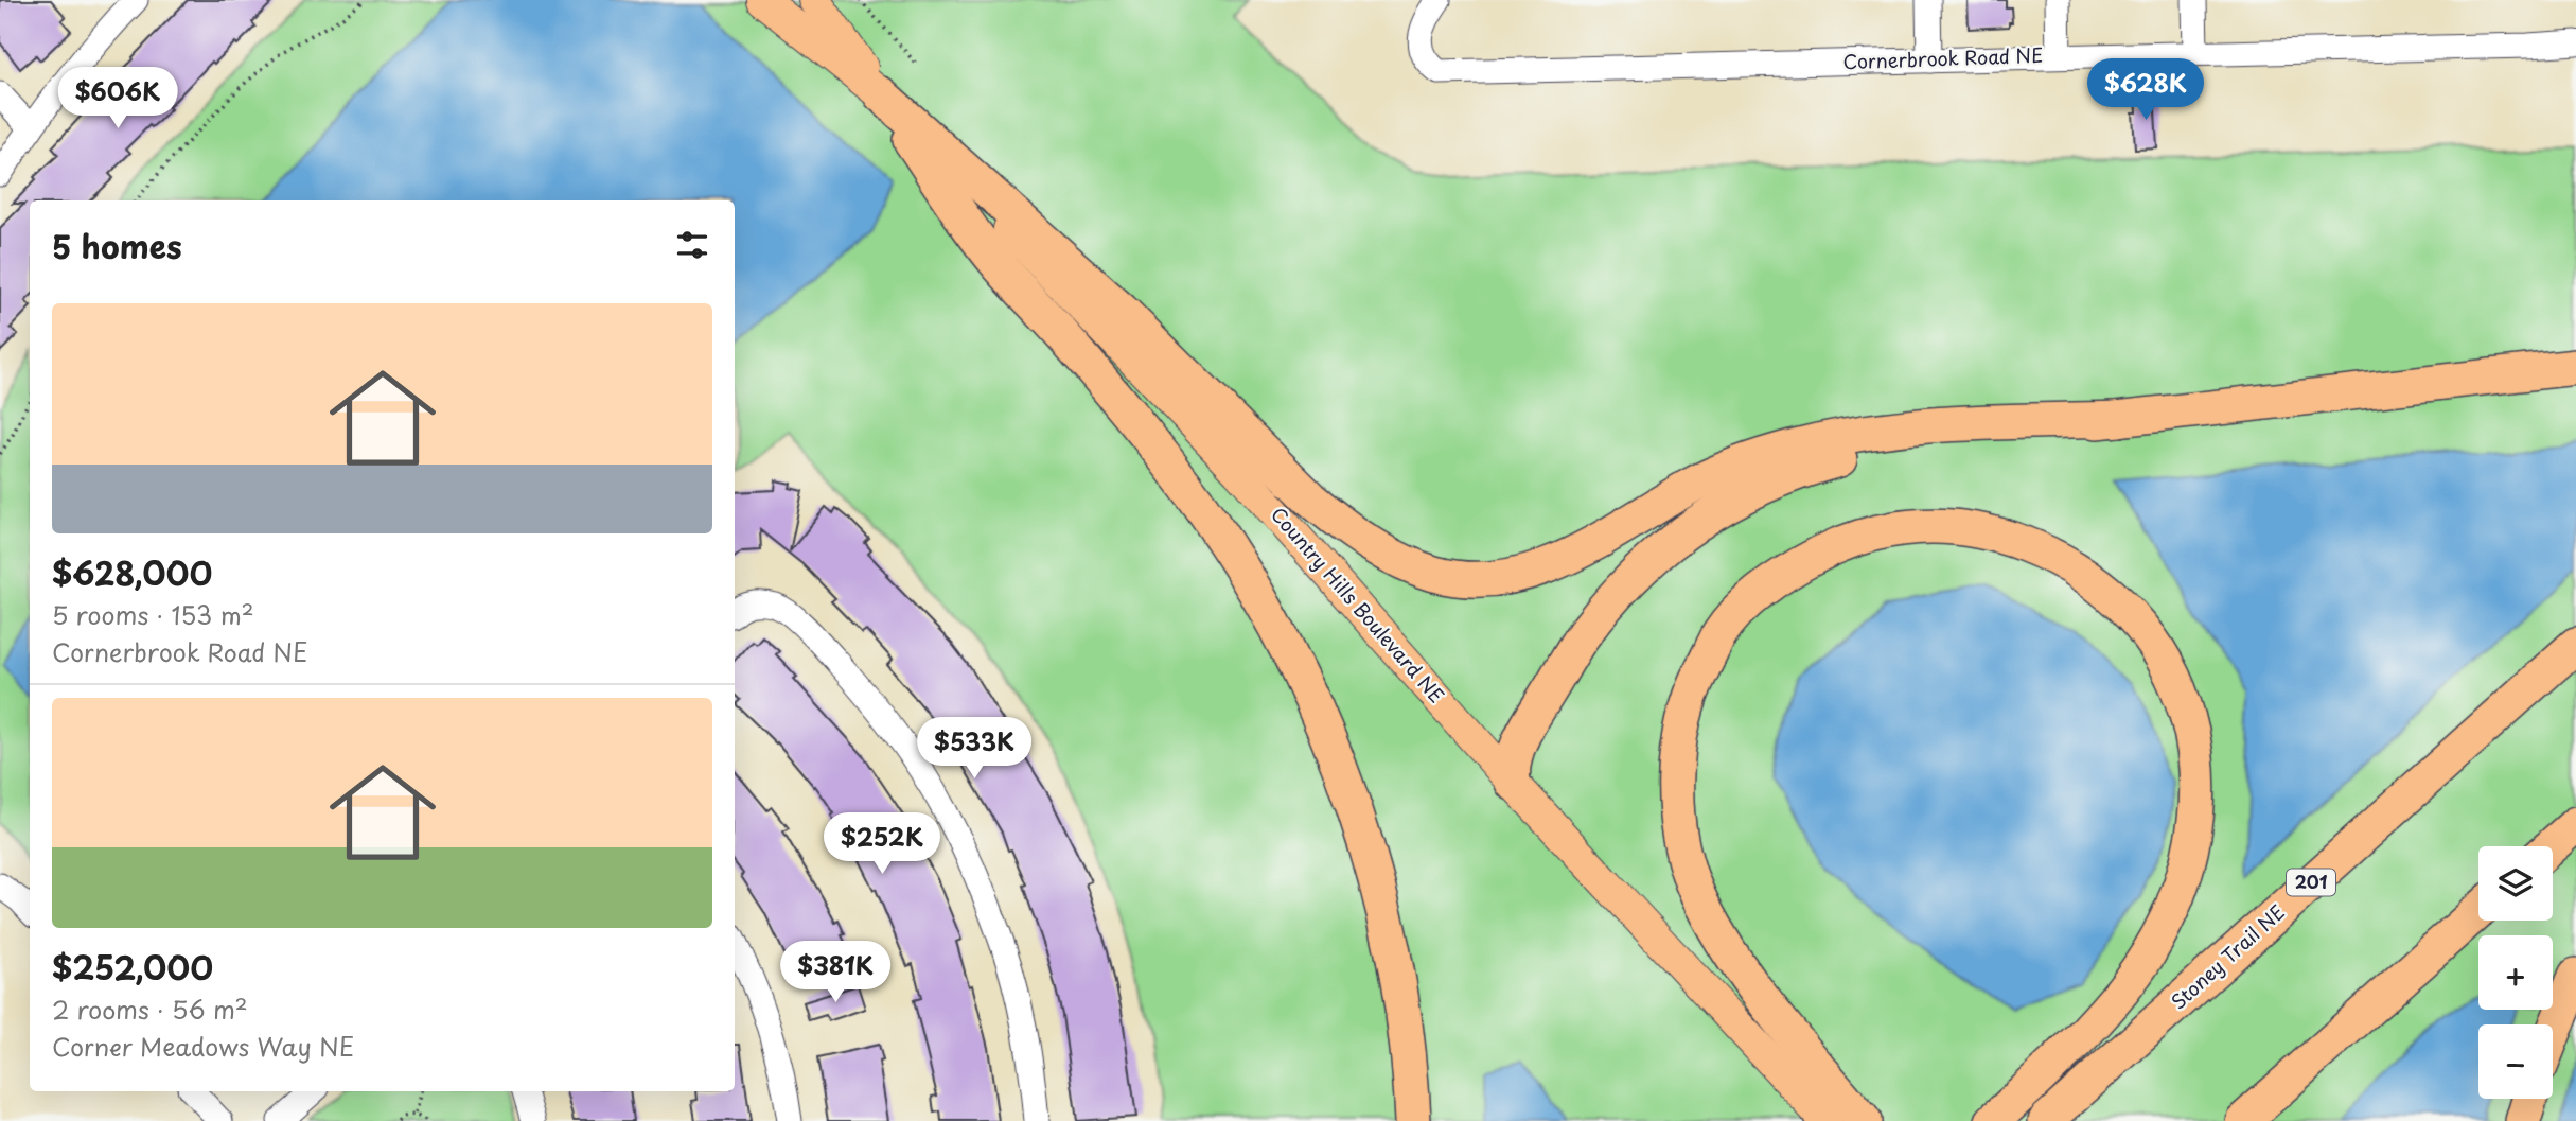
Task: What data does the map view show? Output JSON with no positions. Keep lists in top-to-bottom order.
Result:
{
  "streets": {
    "highway": ["201", "Stoney Trail NE"],
    "main road": ["Country Hills Boulevard NE"],
    "street": ["Cornerbrook Road NE"]
  },
  "page": {
    "price": [
      "$628K",
      "$606K",
      "$533K",
      "$252K",
      "$381K"
    ],
    "heading": "5 homes",
    "list": [
      {
        "name": "$628,000",
        "note": "5 rooms · 153 m² · Cornerbrook Road NE"
      },
      {
        "name": "$252,000",
        "note": "2 rooms · 56 m² · Corner Meadows Way NE"
      }
    ],
    "map_buttons": ["+", "−"]
  }
}
